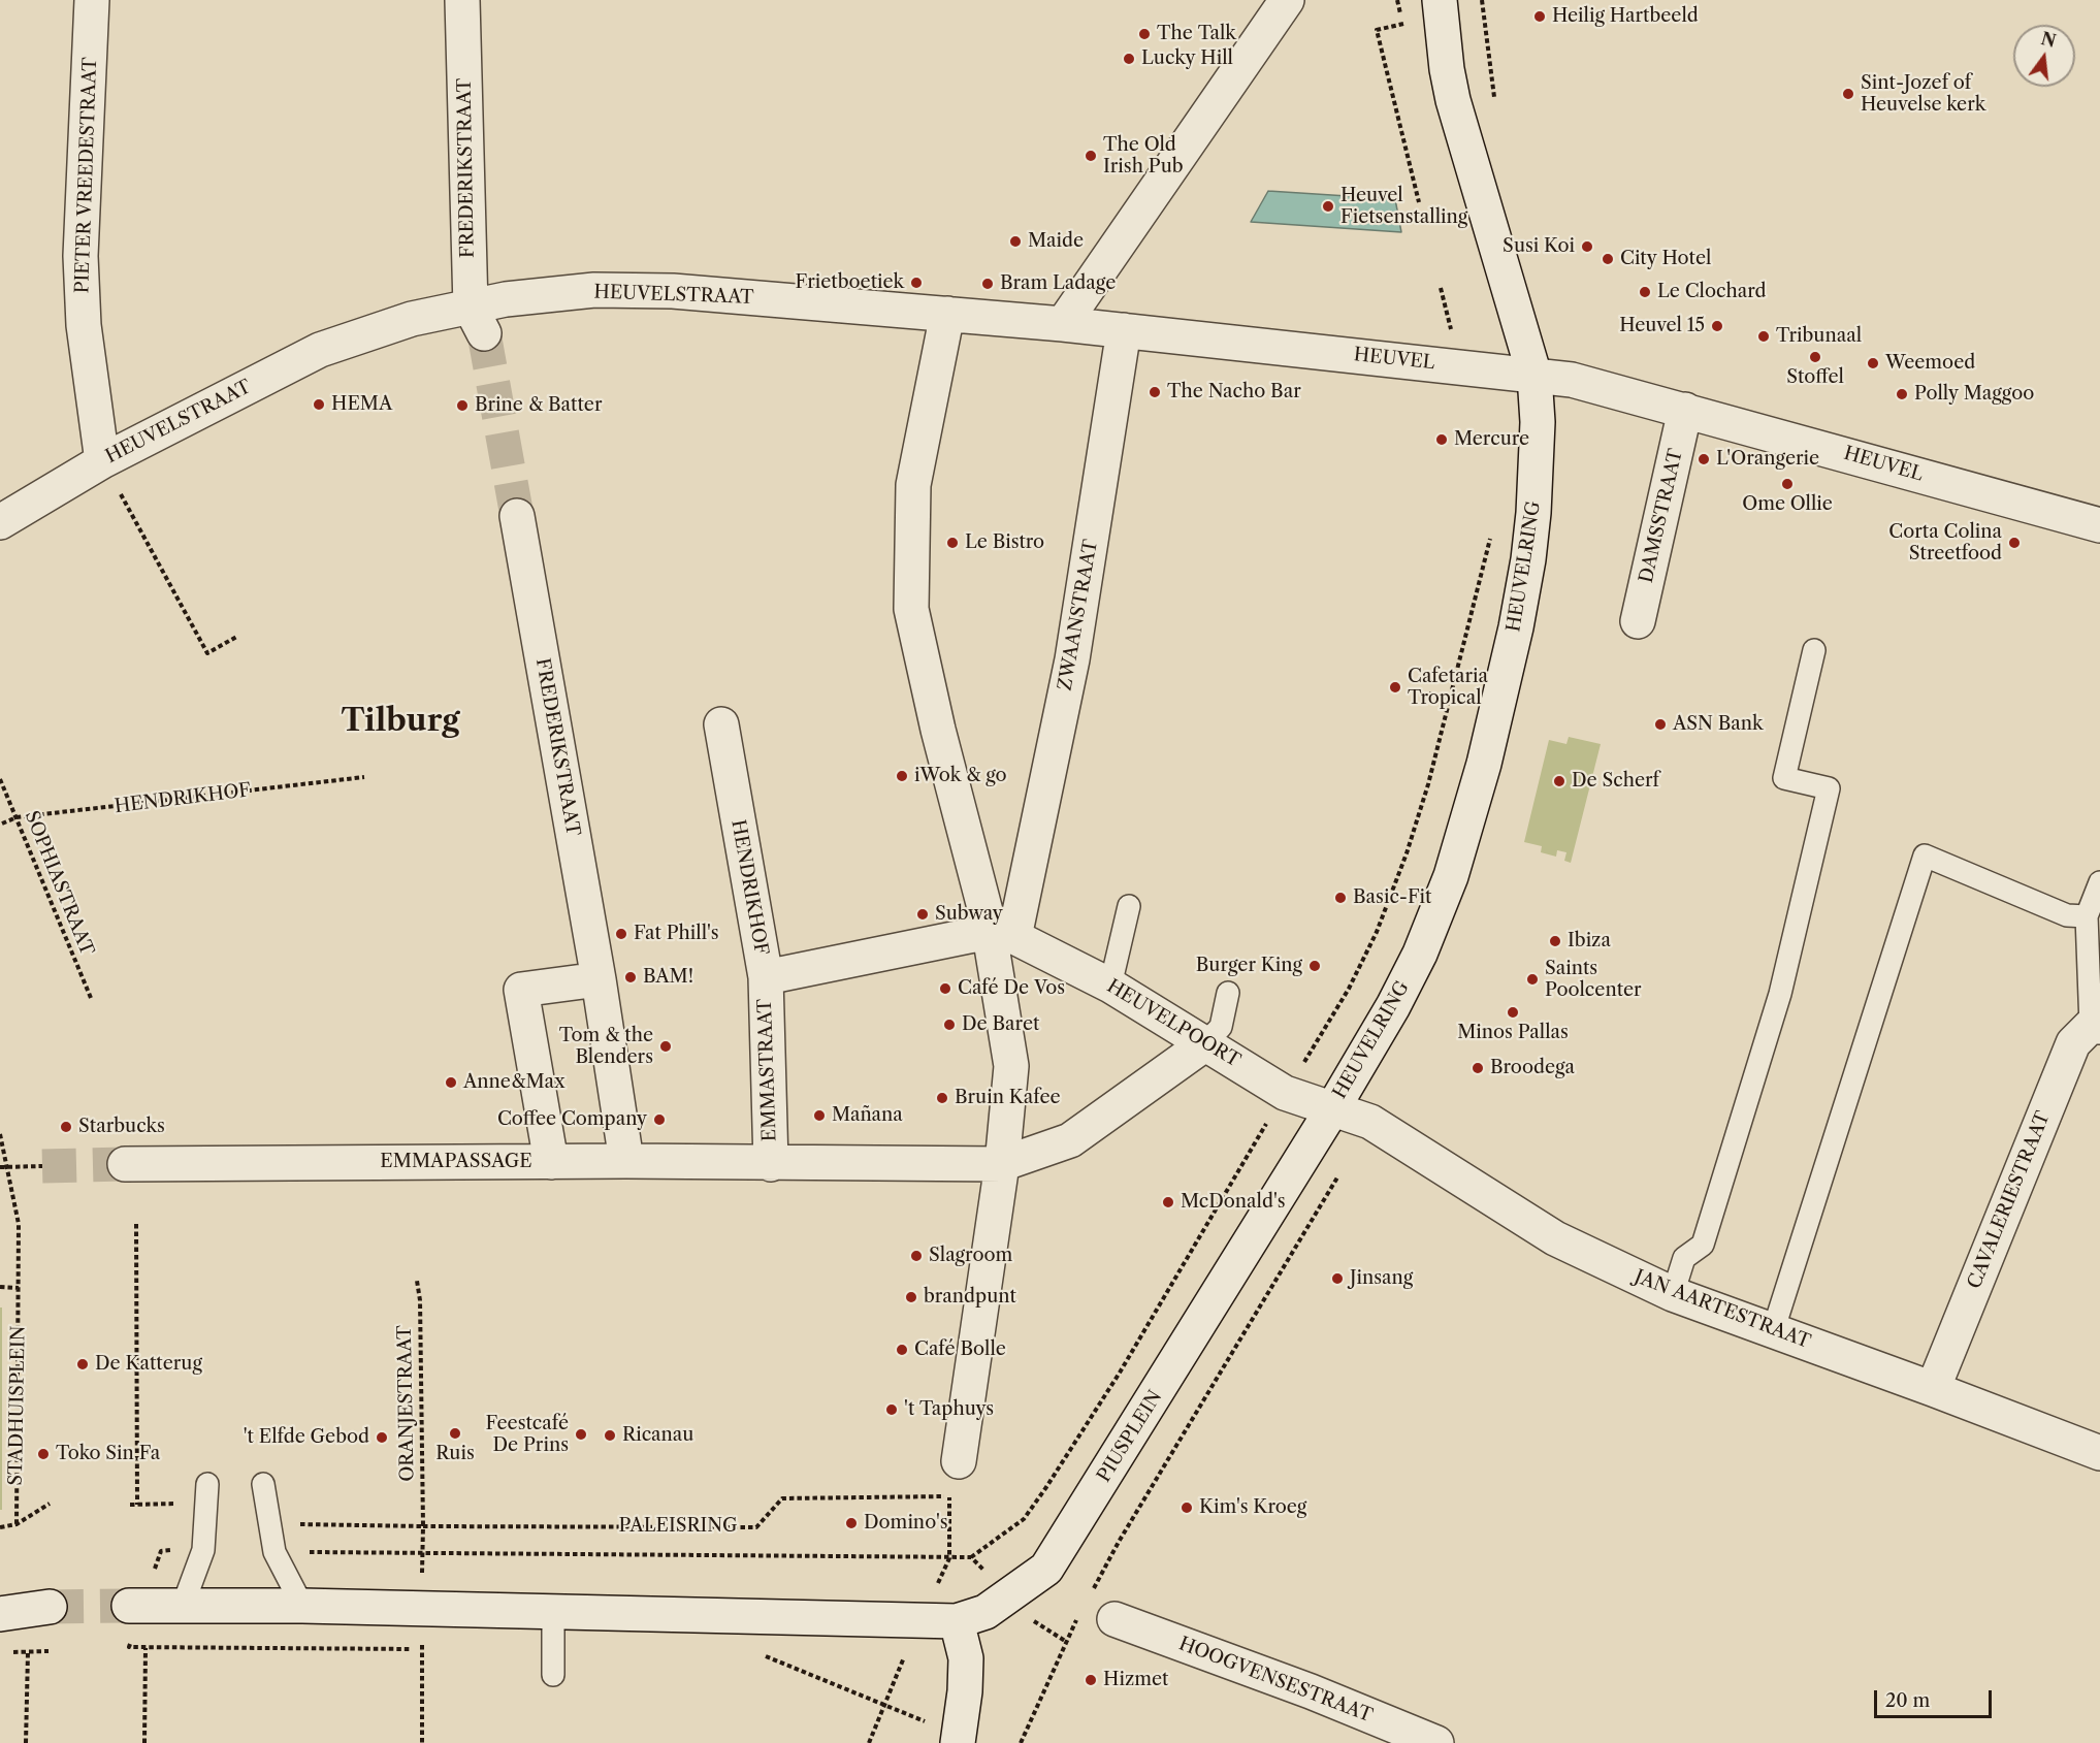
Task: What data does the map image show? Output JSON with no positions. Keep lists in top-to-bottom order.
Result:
{
  "streets": {
    "street": [
      "FREDERIKSTRAAT",
      "PIETER VREEDESTRAAT",
      "HEUVELSTRAAT",
      "HEUVEL",
      "DAMSSTRAAT",
      "HEUVELRING",
      "ZWAANSTRAAT",
      "HENDRIKHOF",
      "HEUVELPOORT",
      "EMMASTRAAT",
      "EMMAPASSAGE",
      "CAVALERIESTRAAT",
      "JAN AARTESTRAAT",
      "PIUSPLEIN",
      "HOOGVENSESTRAAT"
    ],
    "path": [
      "SOPHIASTRAAT",
      "ORANJESTRAAT",
      "STADHUISPLEIN",
      "PALEISRING"
    ]
  },
  "crossings": [
    ["FREDERIKSTRAAT", "HEUVELSTRAAT"],
    ["FREDERIKSTRAAT", "EMMAPASSAGE"],
    ["PIETER VREEDESTRAAT", "HEUVELSTRAAT"],
    ["HEUVELSTRAAT", "HEUVEL"],
    ["HEUVEL", "DAMSSTRAAT"],
    ["HEUVEL", "HEUVELRING"],
    ["HEUVEL", "ZWAANSTRAAT"],
    ["HEUVELRING", "HEUVELPOORT"],
    ["HEUVELRING", "JAN AARTESTRAAT"],
    ["HEUVELRING", "PIUSPLEIN"],
    ["HEUVELRING", "PALEISRING"],
    ["ZWAANSTRAAT", "HENDRIKHOF"],
    ["ZWAANSTRAAT", "HEUVELPOORT"],
    ["HENDRIKHOF", "SOPHIASTRAAT"],
    ["HENDRIKHOF", "HEUVELPOORT"],
    ["HENDRIKHOF", "EMMASTRAAT"],
    ["HEUVELPOORT", "JAN AARTESTRAAT"],
    ["HEUVELPOORT", "PIUSPLEIN"],
    ["HEUVELPOORT", "PALEISRING"],
    ["EMMASTRAAT", "EMMAPASSAGE"],
    ["CAVALERIESTRAAT", "JAN AARTESTRAAT"],
    ["JAN AARTESTRAAT", "PIUSPLEIN"],
    ["ORANJESTRAAT", "PALEISRING"]
  ],
  "districts": ["Tilburg"],
  "places": [
    "Heilig Hartbeeld",
    "The Talk",
    "Lucky Hill",
    "Sint-Jozef of Heuvelse kerk",
    "The Old Irish Pub",
    "Heuvel Fietsenstalling",
    "Maide",
    "Susi Koi",
    "City Hotel",
    "Frietboetiek",
    "Bram Ladage",
    "Le Clochard",
    "Heuvel 15",
    "Tribunaal",
    "Stoffel",
    "Weemoed",
    "The Nacho Bar",
    "Polly Maggoo",
    "HEMA",
    "Brine & Batter",
    "Mercure",
    "L'Orangerie",
    "Ome Ollie",
    "Le Bistro",
    "Corta Colina Streetfood",
    "Cafetaria Tropical",
    "ASN Bank",
    "iWok & go",
    "De Scherf",
    "Basic-Fit",
    "Subway",
    "Fat Phill's",
    "Ibiza",
    "Burger King",
    "BAM!",
    "Saints Poolcenter",
    "Café De Vos",
    "Minos Pallas",
    "De Baret",
    "Tom & the Blenders",
    "Broodega",
    "Anne&Max",
    "Bruin Kafee",
    "Mañana",
    "Coffee Company",
    "Starbucks",
    "McDonald's",
    "Slagroom",
    "Jinsang",
    "brandpunt",
    "Café Bolle",
    "De Katterug",
    "'t Taphuys",
    "Ruis",
    "Feestcafé De Prins",
    "Ricanau",
    "'t Elfde Gebod",
    "Toko Sin Fa",
    "Kim's Kroeg",
    "Domino's",
    "Hizmet"
  ],
  "scale_bar": "20 m",
  "north": "top"
}
